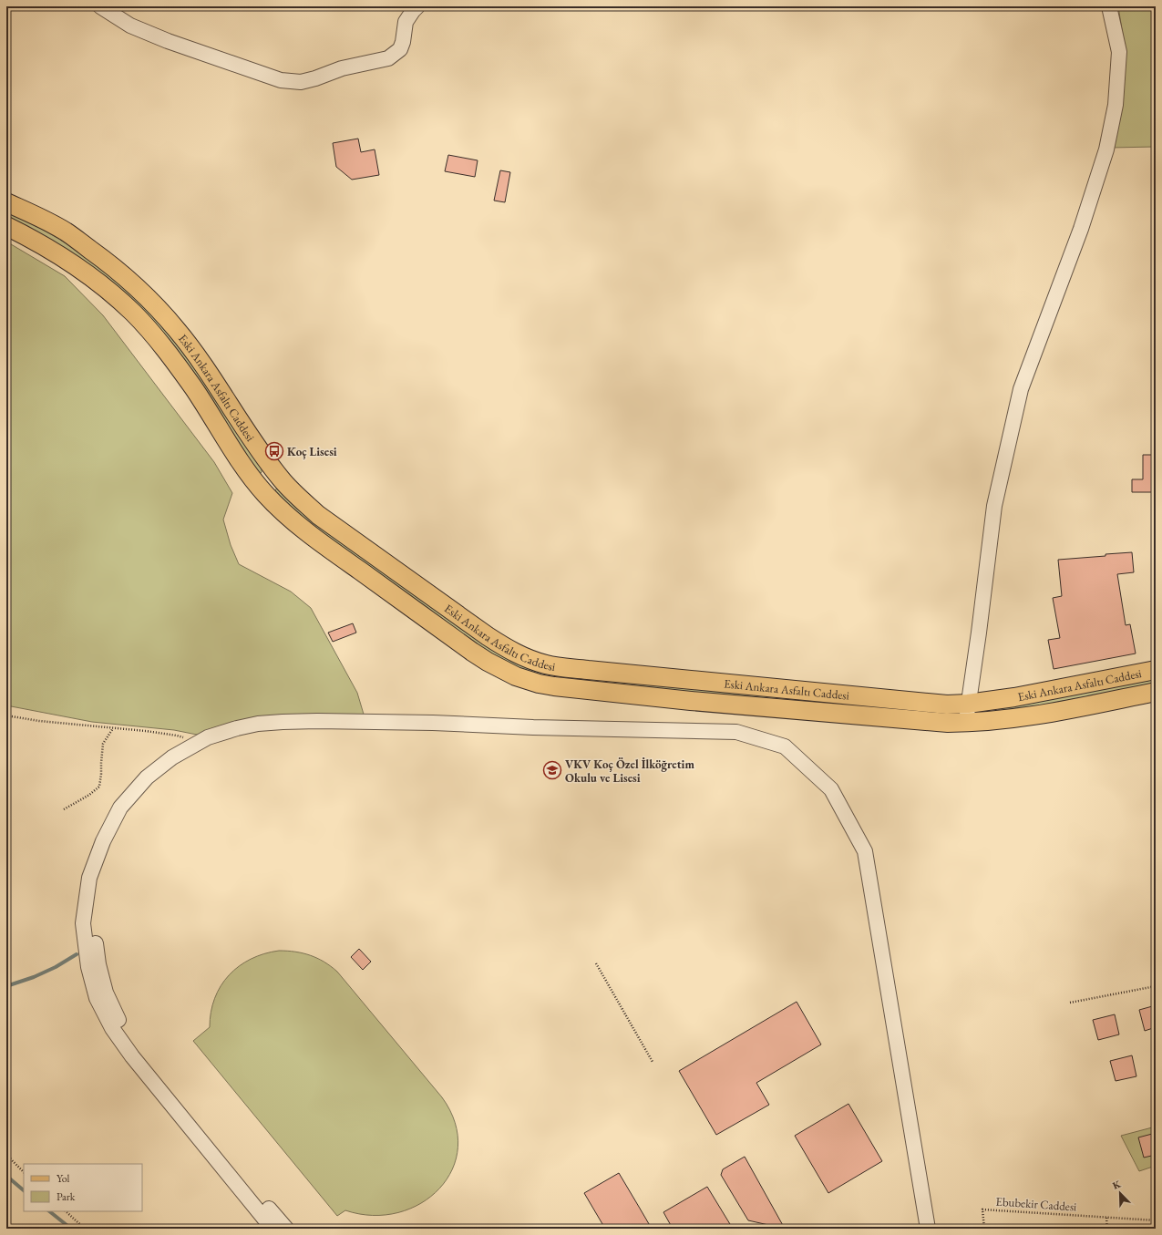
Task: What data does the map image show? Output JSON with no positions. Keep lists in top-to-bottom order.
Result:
{
  "streets": {
    "main road": ["Eski Ankara Asfaltı Caddesi"],
    "path": ["Ebubekir Caddesi"]
  },
  "places": {
    "bus stop": ["Koç Lisesi"],
    "school or university": ["VKV Koç Özel İlköğretim Okulu ve Lisesi"]
  },
  "legend": ["Yol", "Park"],
  "north": "top left"
}
